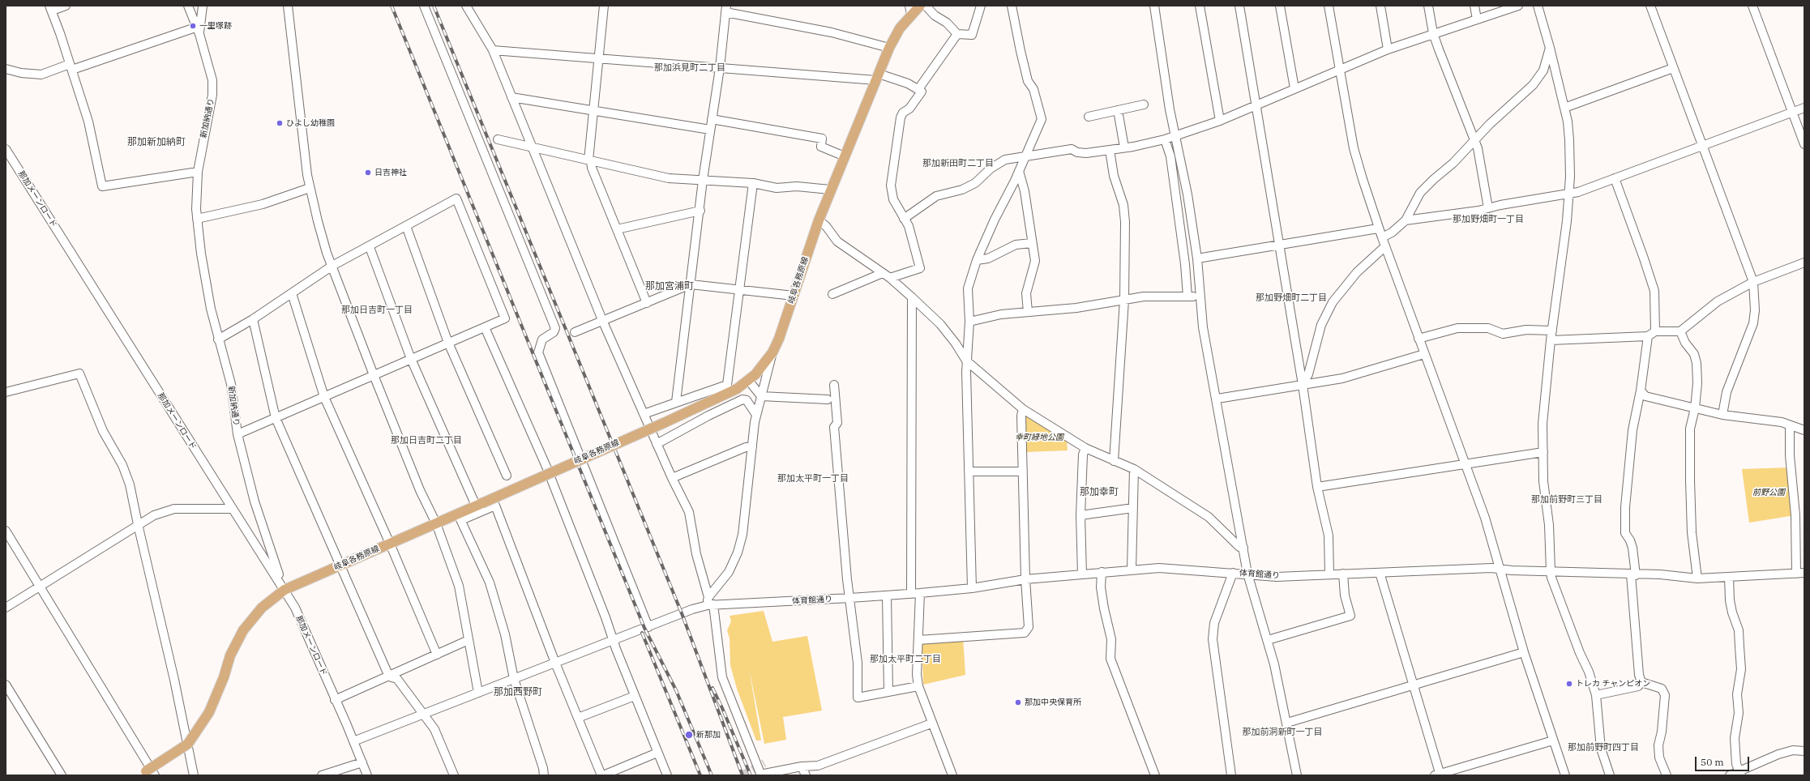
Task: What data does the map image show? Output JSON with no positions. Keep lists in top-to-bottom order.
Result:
{
  "streets": {
    "main road": ["岐阜各務原線"],
    "street": ["新加納通り", "那加メーンロード", "体育館通り"]
  },
  "crossings": [
    ["新加納通り", "那加メーンロード"],
    ["新加納通り", "岐阜各務原線"],
    ["那加メーンロード", "岐阜各務原線"],
    ["那加メーンロード", "体育館通り"]
  ],
  "districts": [
    "那加浜見町二丁目",
    "那加新加納町",
    "那加新田町二丁目",
    "那加野畑町一丁目",
    "那加宮浦町",
    "那加野畑町二丁目",
    "那加日吉町一丁目",
    "那加日吉町二丁目",
    "那加太平町一丁目",
    "那加幸町",
    "那加前野町三丁目",
    "那加太平町二丁目",
    "那加西野町",
    "那加前洞新町一丁目",
    "那加前野町四丁目"
  ],
  "parks": ["幸町緑地公園", "前野公園"],
  "places": [
    "一里塚跡",
    "ひよし幼稚園",
    "日吉神社",
    "トレカ チャンピオン",
    "那加中央保育所",
    "新那加"
  ],
  "scale_bar": "50 m"
}
